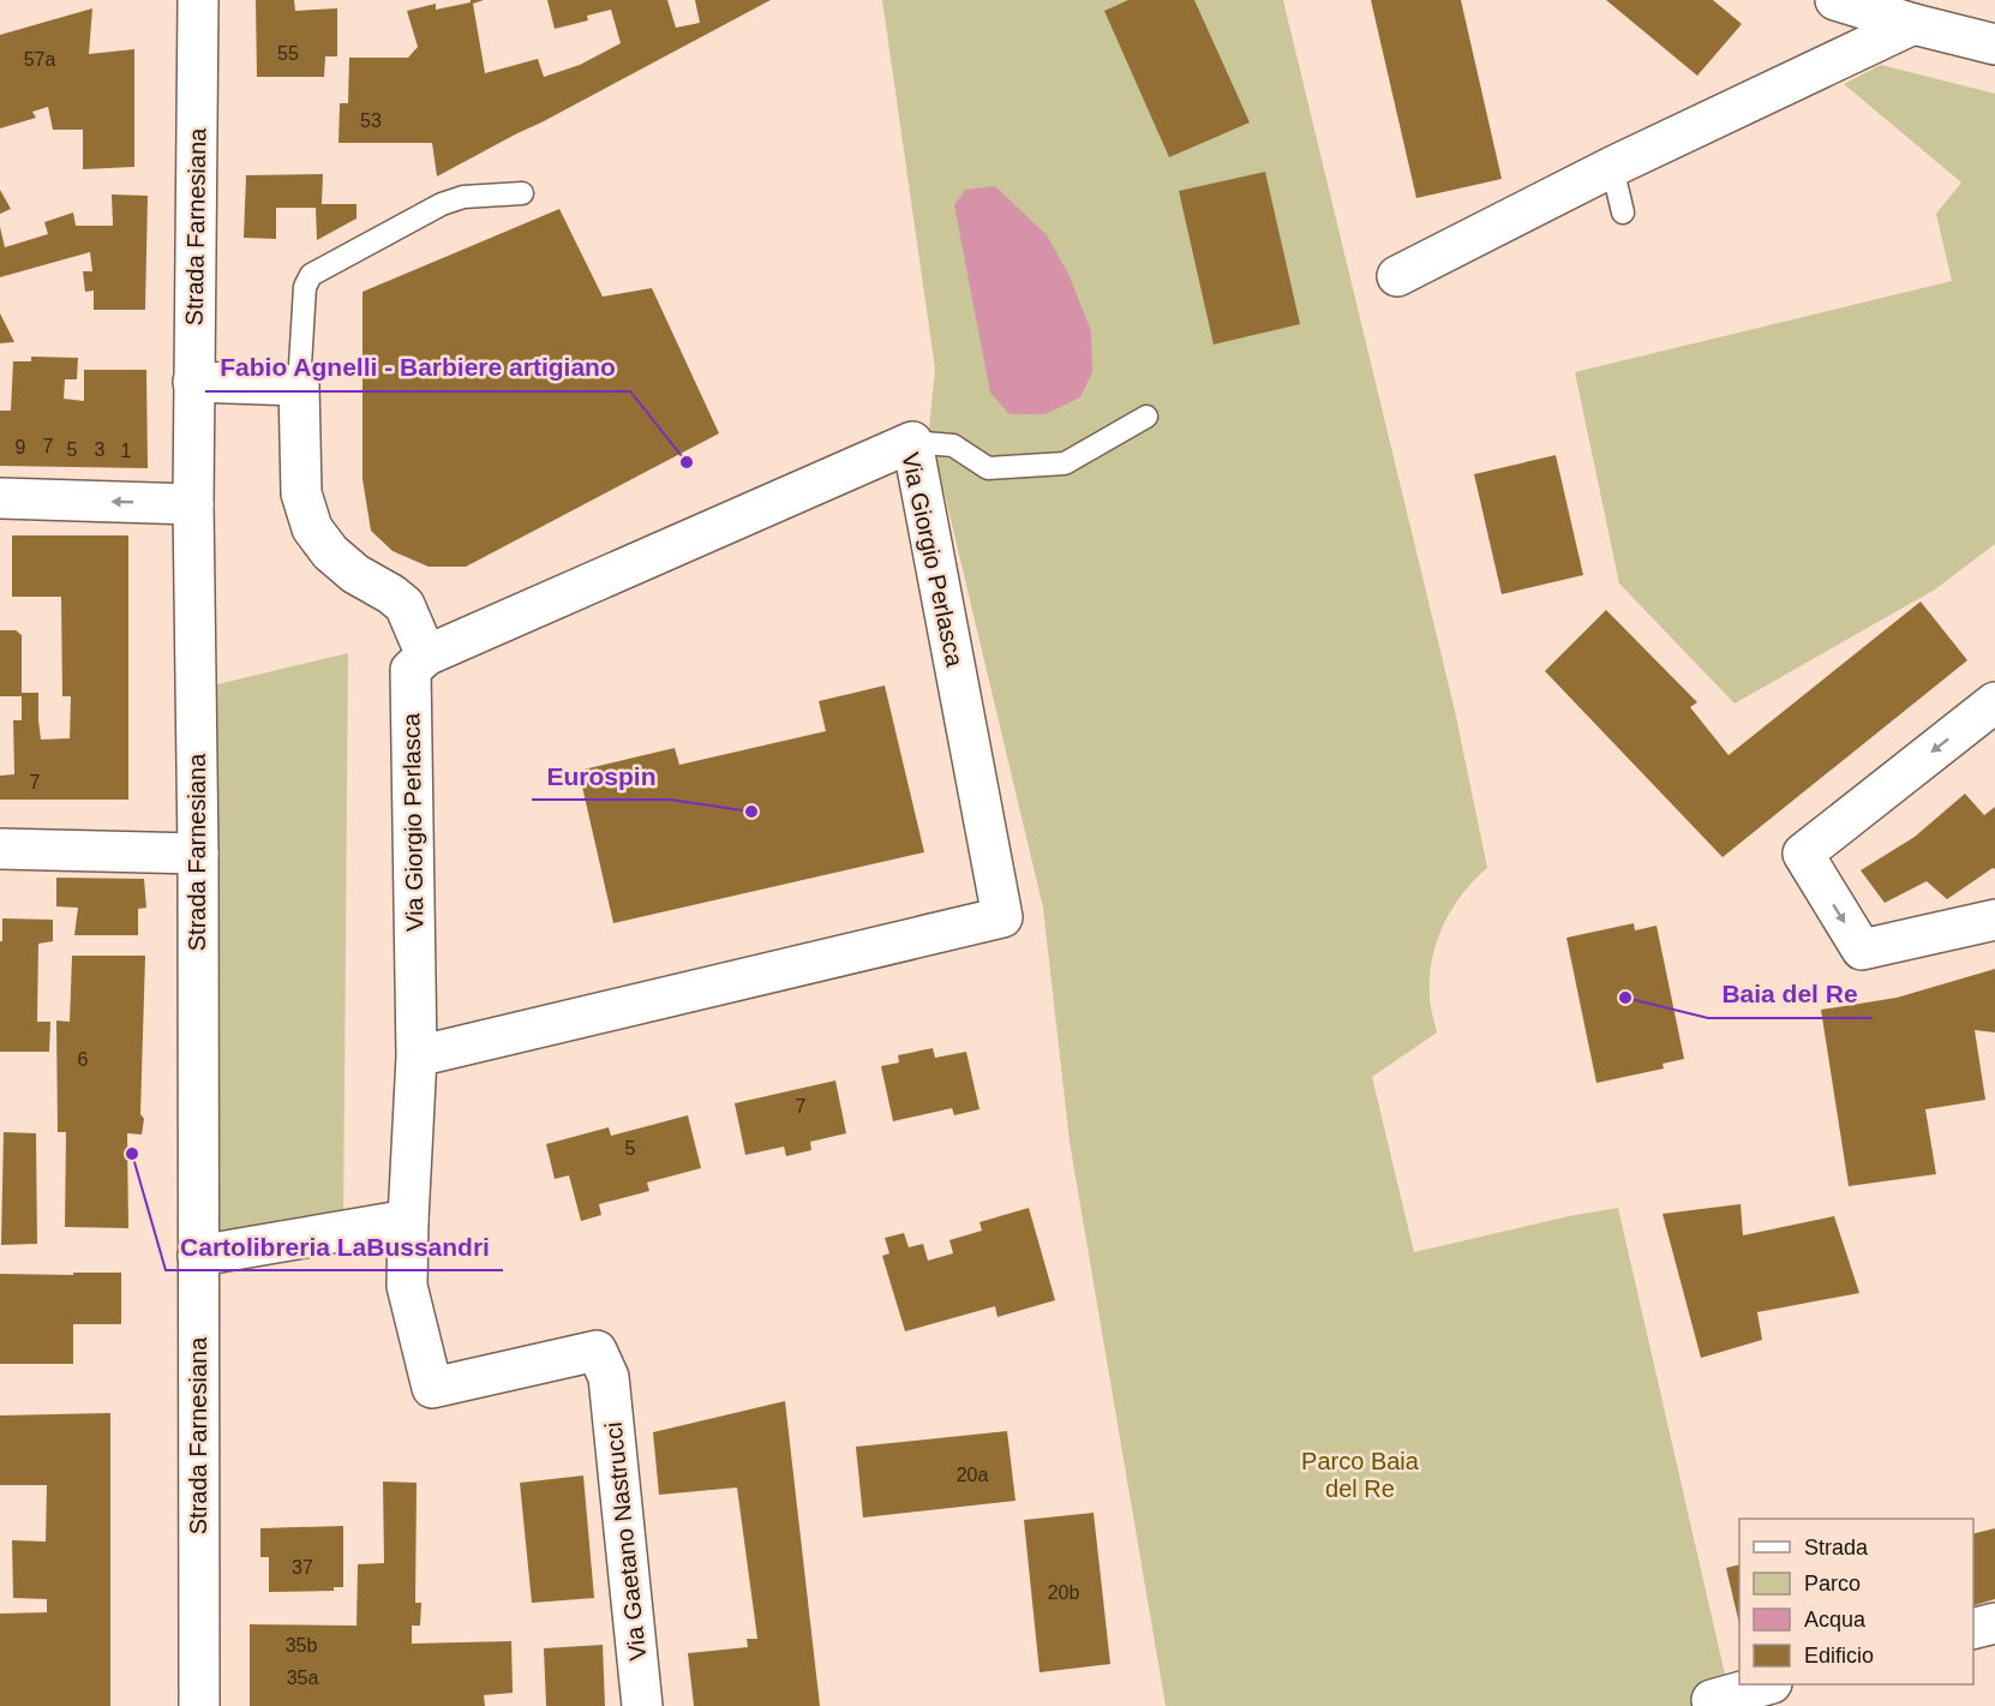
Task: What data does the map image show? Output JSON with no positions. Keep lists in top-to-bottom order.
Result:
{
  "streets": {
    "street": ["Strada Farnesiana", "Via Giorgio Perlasca", "Via Gaetano Nastrucci"]
  },
  "crossings": [
    ["Via Giorgio Perlasca", "Via Gaetano Nastrucci"]
  ],
  "parks": ["Parco Baia del Re"],
  "places": [
    "Fabio Agnelli - Barbiere artigiano",
    "Eurospin",
    "Baia del Re",
    "Cartolibreria LaBussandri"
  ],
  "house_numbers": [
    "55",
    "57a",
    "53",
    "7",
    "9",
    "5",
    "3",
    "1",
    "7",
    "6",
    "7",
    "5",
    "20a",
    "37",
    "20b",
    "35b",
    "35a"
  ],
  "legend": [
    "Strada",
    "Parco",
    "Acqua",
    "Edificio"
  ]
}
